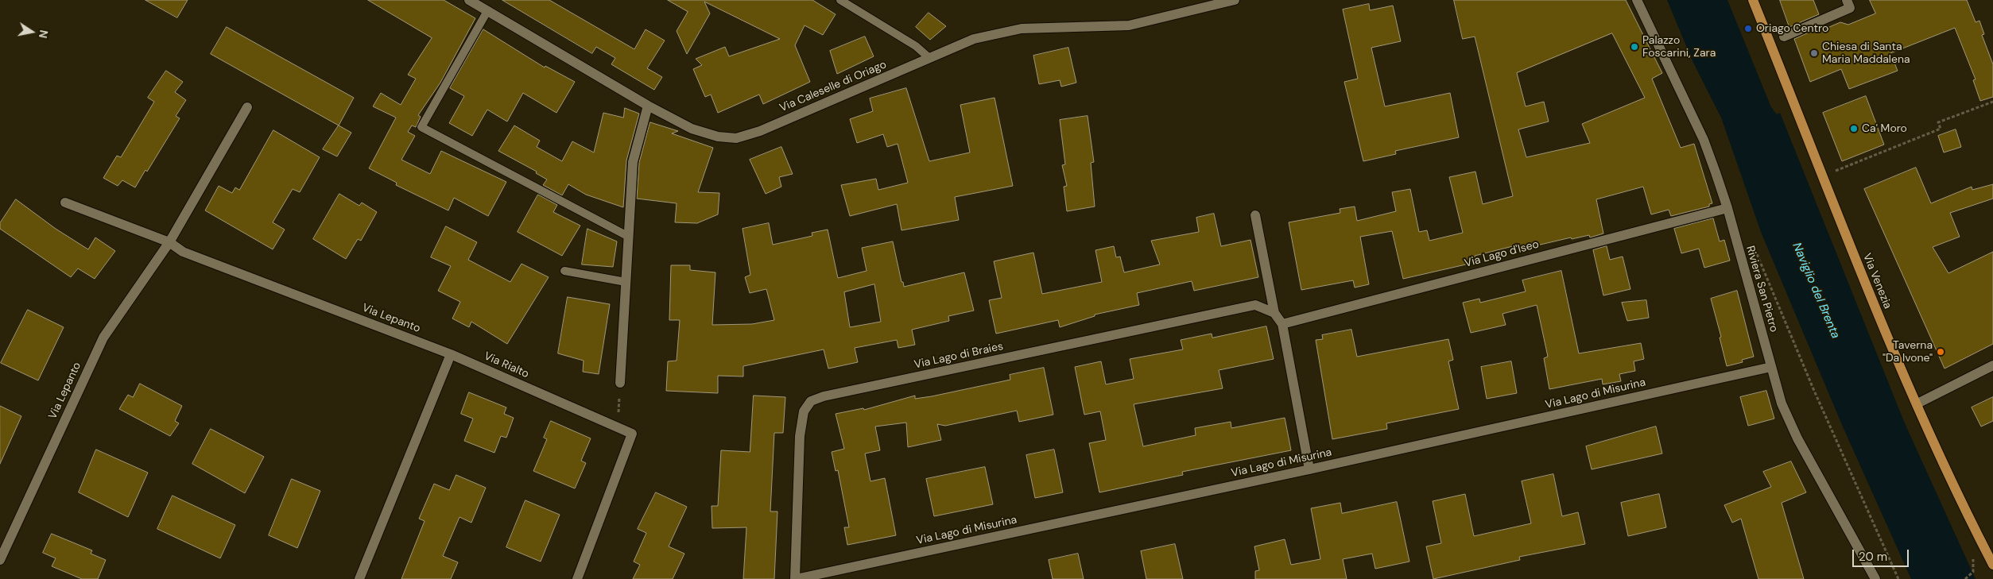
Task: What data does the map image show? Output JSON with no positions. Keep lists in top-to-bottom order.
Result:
{
  "streets": {
    "main road": ["Via Venezia"],
    "street": [
      "Via Caleselle di Oriago",
      "Via Lago d'Iseo",
      "Riviera San Pietro",
      "Via Lepanto",
      "Via Lago di Braies",
      "Via Rialto",
      "Via Lago di Misurina"
    ]
  },
  "crossings": [
    ["Via Lago d'Iseo", "Riviera San Pietro"],
    ["Riviera San Pietro", "Via Lago di Misurina"],
    ["Via Lepanto", "Via Rialto"],
    ["Via Lago di Braies", "Via Lago di Misurina"]
  ],
  "water": ["Naviglio del Brenta"],
  "places": [
    "Oriago Centro",
    "Palazzo Foscarini, Zara",
    "Chiesa di Santa Maria Maddalena",
    "Ca' Moro",
    "Taverna \"Da Ivone\""
  ],
  "scale_bar": "20 m",
  "north": "right"
}
